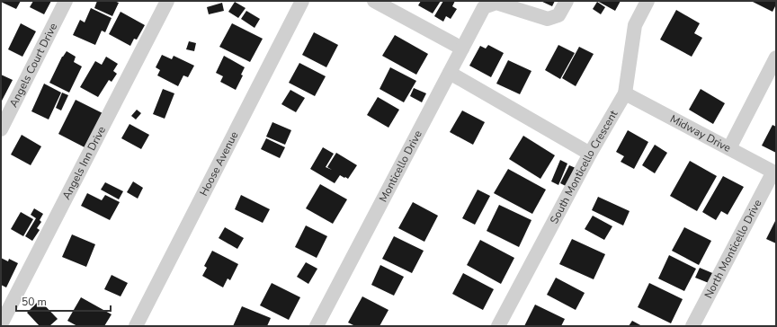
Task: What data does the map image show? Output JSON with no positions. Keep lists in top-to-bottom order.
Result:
{
  "streets": {
    "street": [
      "Angels Court Drive",
      "Midway Drive",
      "Angels Inn Drive",
      "Hoose Avenue",
      "Monticello Drive",
      "South Monticello Crescent",
      "North Monticello Drive"
    ]
  },
  "crossings": [
    ["Midway Drive", "South Monticello Crescent"],
    ["Midway Drive", "North Monticello Drive"]
  ],
  "scale_bar": "50 m"
}
